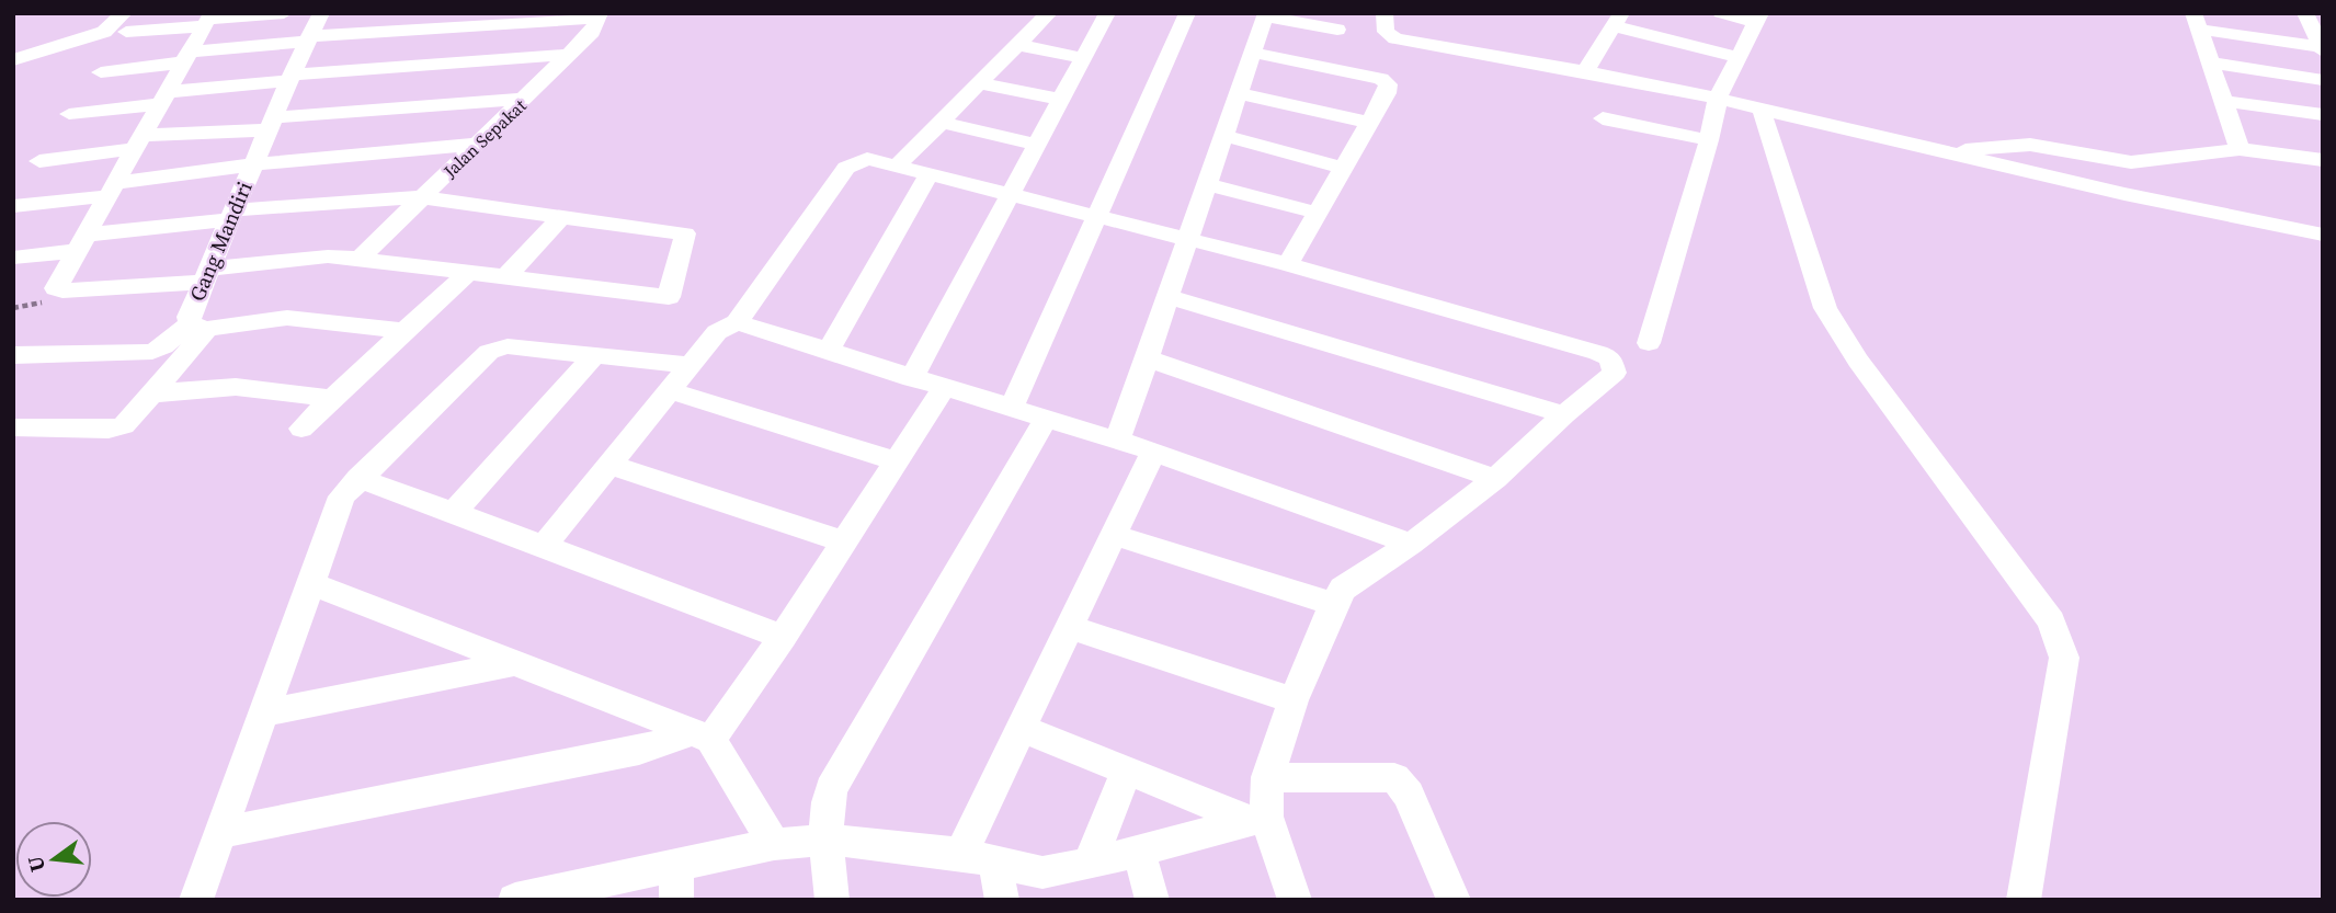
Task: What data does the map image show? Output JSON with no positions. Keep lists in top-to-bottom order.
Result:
{
  "streets": {
    "street": ["Jalan Sepakat", "Gang Mandiri"]
  },
  "north": "left"
}
